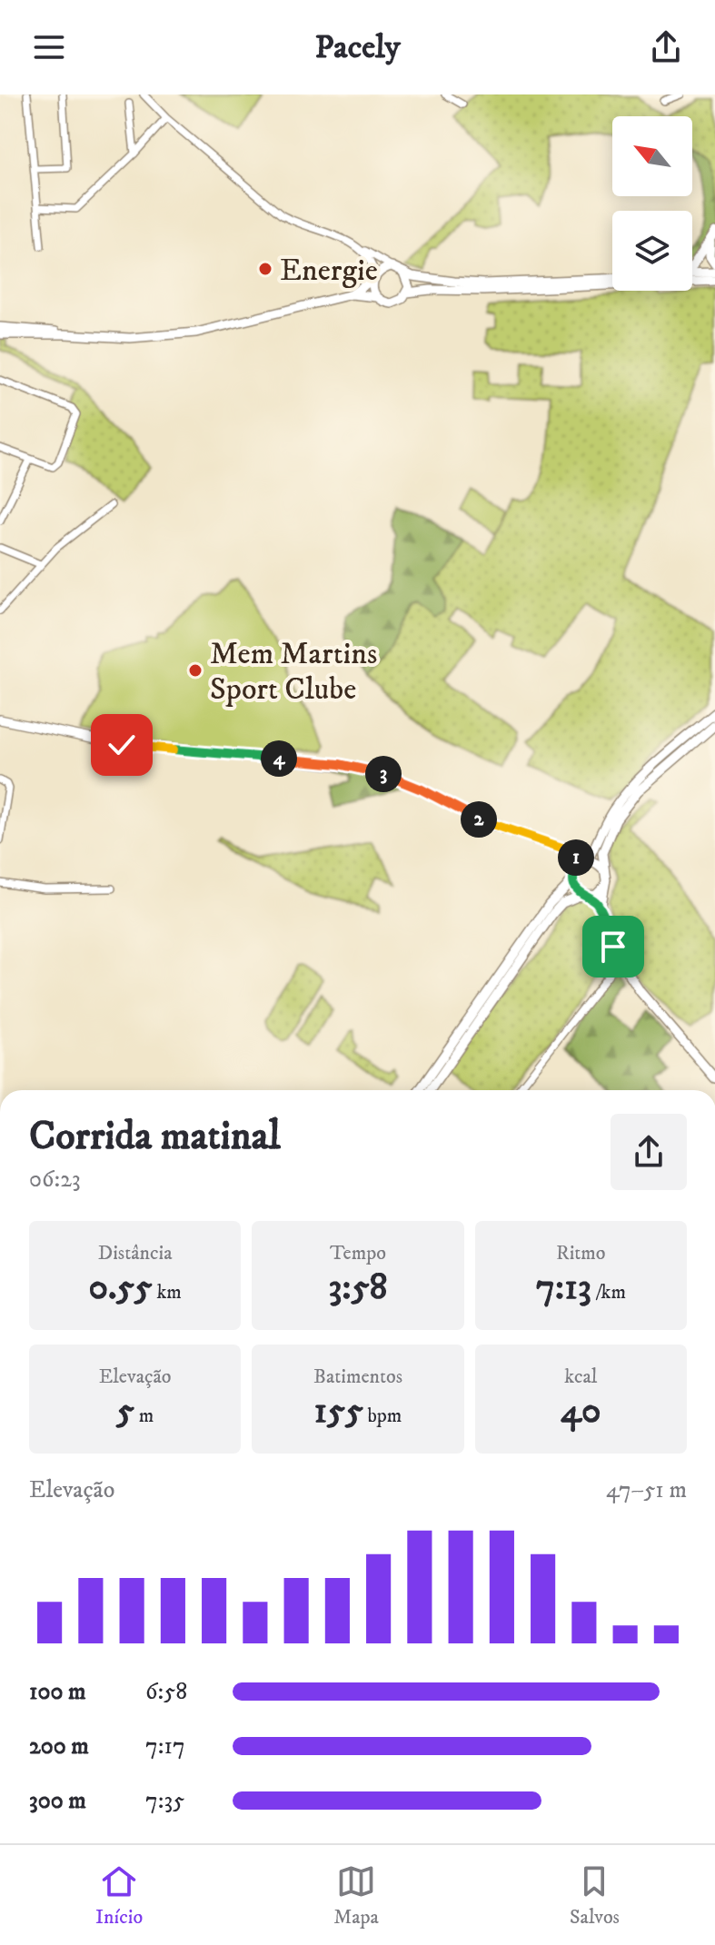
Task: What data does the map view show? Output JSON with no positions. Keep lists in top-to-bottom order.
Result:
{
  "places": ["Energie", "Mem Martins Sport Clube"],
  "north": "top left",
  "page": {
    "header": "Pacely",
    "pins": [
      "4",
      "3",
      "2",
      "1"
    ],
    "heading": ["Corrida matinal", "06:23"],
    "stats": [
      ["Distância", "0.55 km"],
      ["Tempo", "3:58"],
      ["Ritmo", "7:13 /km"],
      ["Elevação", "5 m"],
      ["Batimentos", "155 bpm"],
      ["kcal", "40"]
    ],
    "chart": ["Elevação", "47–51 m"],
    "list": [
      {
        "name": "100 m",
        "note": "6:58"
      },
      {
        "name": "200 m",
        "note": "7:17"
      },
      {
        "name": "300 m",
        "note": "7:35"
      }
    ],
    "tabs": ["Início", "Mapa", "Salvos"]
  }
}
